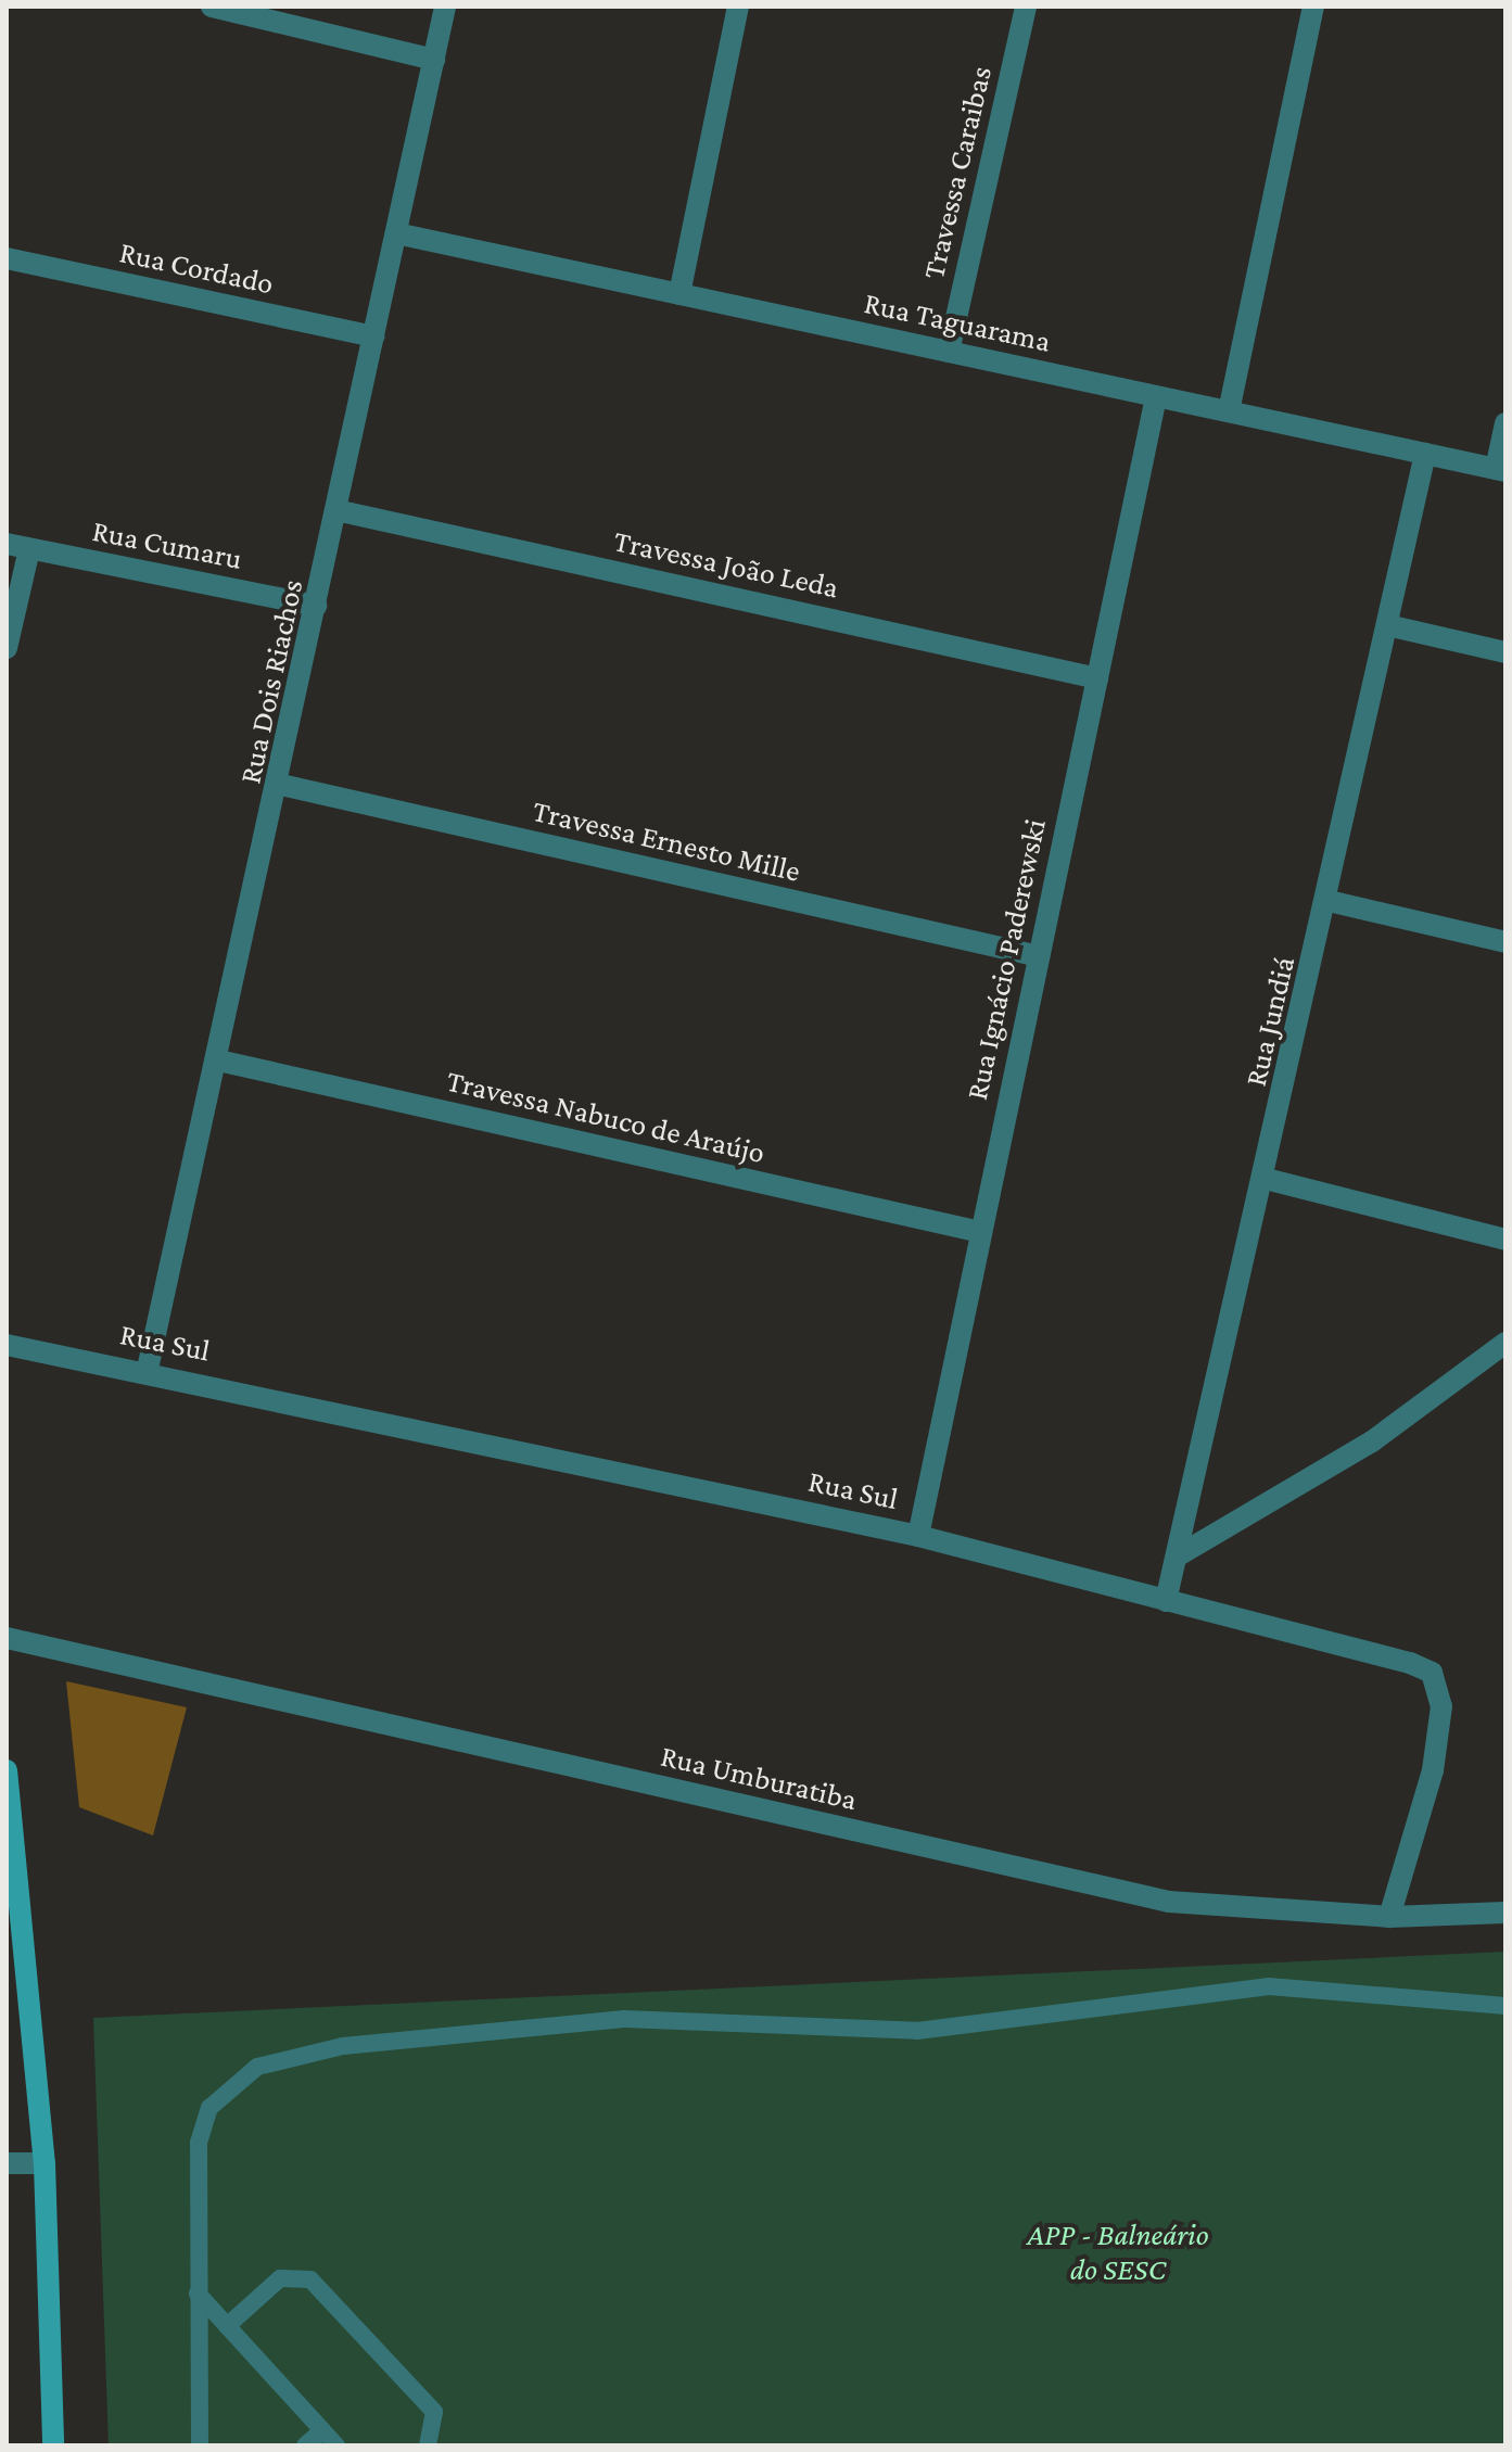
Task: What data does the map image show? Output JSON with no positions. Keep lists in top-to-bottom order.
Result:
{
  "streets": {
    "street": [
      "Travessa Caraibas",
      "Rua Cordado",
      "Rua Taguarama",
      "Rua Cumaru",
      "Travessa João Leda",
      "Rua Dois Riachos",
      "Travessa Ernesto Mille",
      "Rua Ignácio Paderewski",
      "Rua Jundiá",
      "Travessa Nabuco de Araújo",
      "Rua Sul",
      "Rua Umburatiba"
    ]
  },
  "crossings": [
    ["Travessa Caraibas", "Rua Taguarama"],
    ["Rua Cordado", "Rua Dois Riachos"],
    ["Rua Taguarama", "Rua Dois Riachos"],
    ["Rua Taguarama", "Rua Ignácio Paderewski"],
    ["Rua Taguarama", "Rua Jundiá"],
    ["Rua Cumaru", "Rua Dois Riachos"],
    ["Travessa João Leda", "Rua Dois Riachos"],
    ["Travessa João Leda", "Rua Ignácio Paderewski"],
    ["Rua Dois Riachos", "Travessa Ernesto Mille"],
    ["Rua Dois Riachos", "Travessa Nabuco de Araújo"],
    ["Rua Dois Riachos", "Rua Sul"],
    ["Travessa Ernesto Mille", "Rua Ignácio Paderewski"],
    ["Rua Ignácio Paderewski", "Travessa Nabuco de Araújo"],
    ["Rua Ignácio Paderewski", "Rua Sul"],
    ["Rua Jundiá", "Rua Sul"],
    ["Rua Sul", "Rua Umburatiba"]
  ],
  "parks": ["APP - Balneário do SESC"]
}
